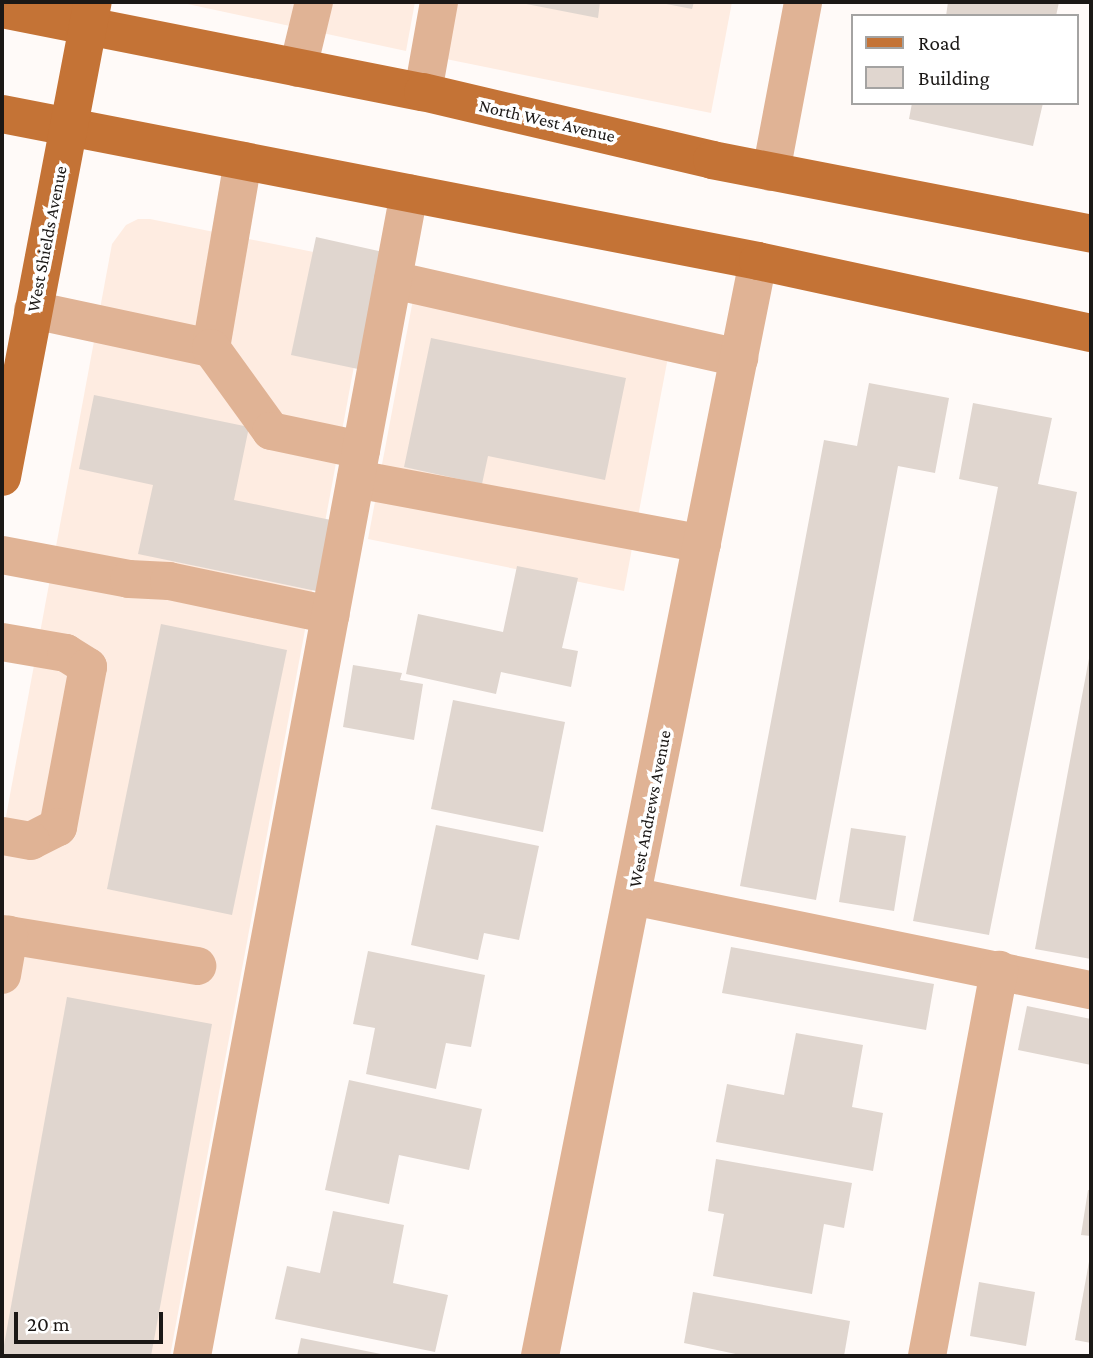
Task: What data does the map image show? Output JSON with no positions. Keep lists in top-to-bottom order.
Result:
{
  "streets": {
    "main road": ["North West Avenue", "West Shields Avenue"],
    "street": ["West Andrews Avenue"]
  },
  "crossings": [
    ["North West Avenue", "West Shields Avenue"]
  ],
  "legend": ["Road", "Building"],
  "scale_bar": "20 m"
}
